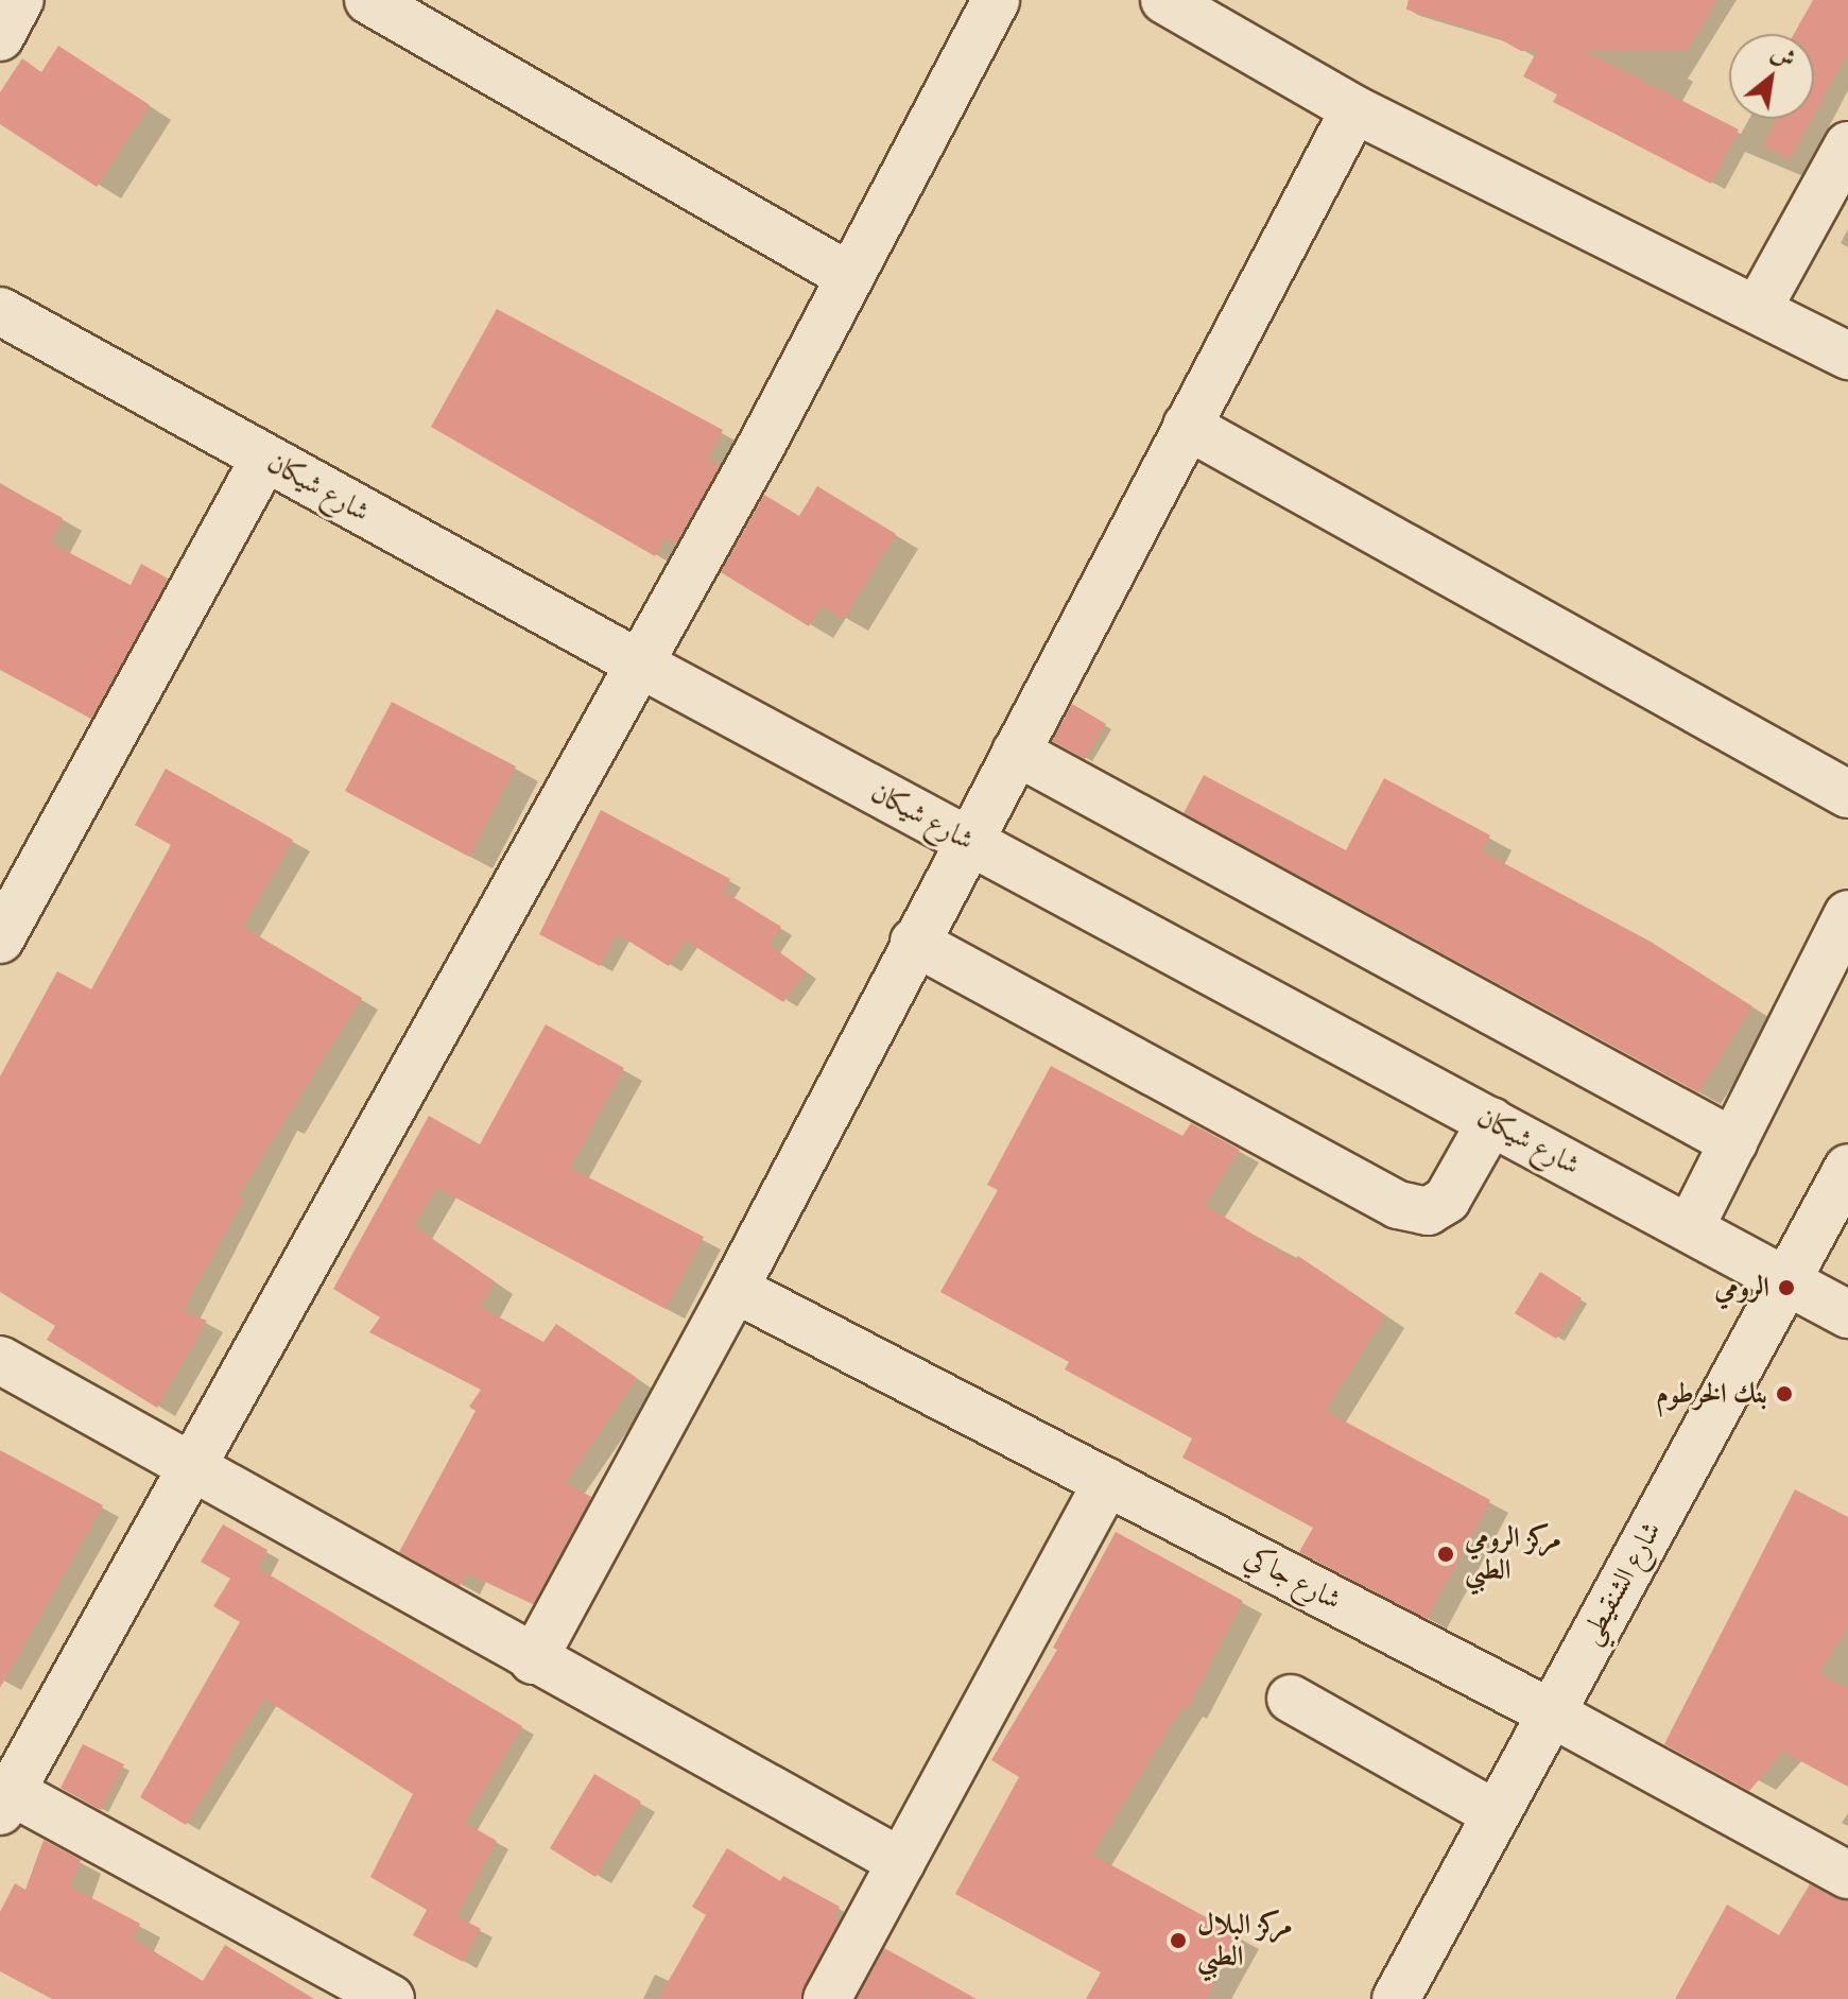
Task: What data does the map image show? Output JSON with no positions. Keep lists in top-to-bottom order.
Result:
{
  "streets": {
    "street": ["شارع شيكان", "شارع جاكي", "شارع الشنقيطي"]
  },
  "crossings": [
    ["شارع شيكان", "شارع الشنقيطي"],
    ["شارع جاكي", "شارع الشنقيطي"]
  ],
  "places": [
    "الرومي",
    "بنك الخرطوم",
    "مركز الرومي الطبي",
    "مركز البلال الطبي"
  ],
  "north": "top right"
}
